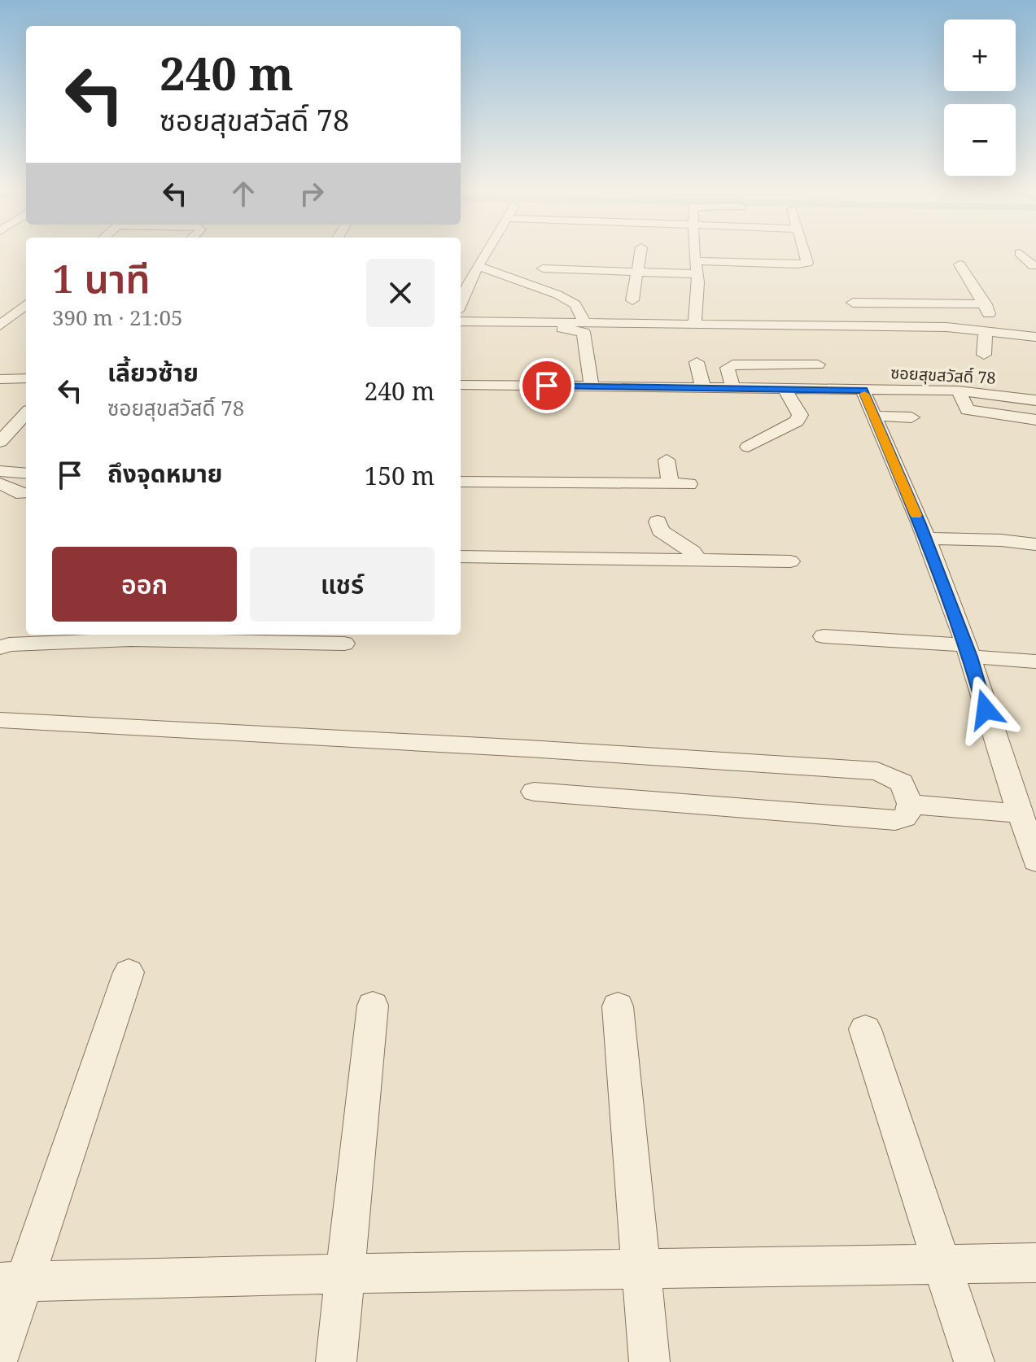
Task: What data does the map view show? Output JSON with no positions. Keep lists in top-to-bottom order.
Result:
{
  "streets": {
    "street": ["ซอยสุขสวัสดิ์ 78"]
  },
  "page": {
    "map_buttons": ["+", "−"],
    "turn": ["240 m", "ซอยสุขสวัสดิ์ 78"],
    "heading": ["1 นาที", "390 m · 21:05"],
    "list": [
      {
        "name": "เลี้ยวซ้าย",
        "note": "ซอยสุขสวัสดิ์ 78",
        "value": "240 m"
      },
      {
        "name": "ถึงจุดหมาย",
        "value": "150 m"
      }
    ],
    "buttons": ["ออก", "แชร์"]
  }
}
